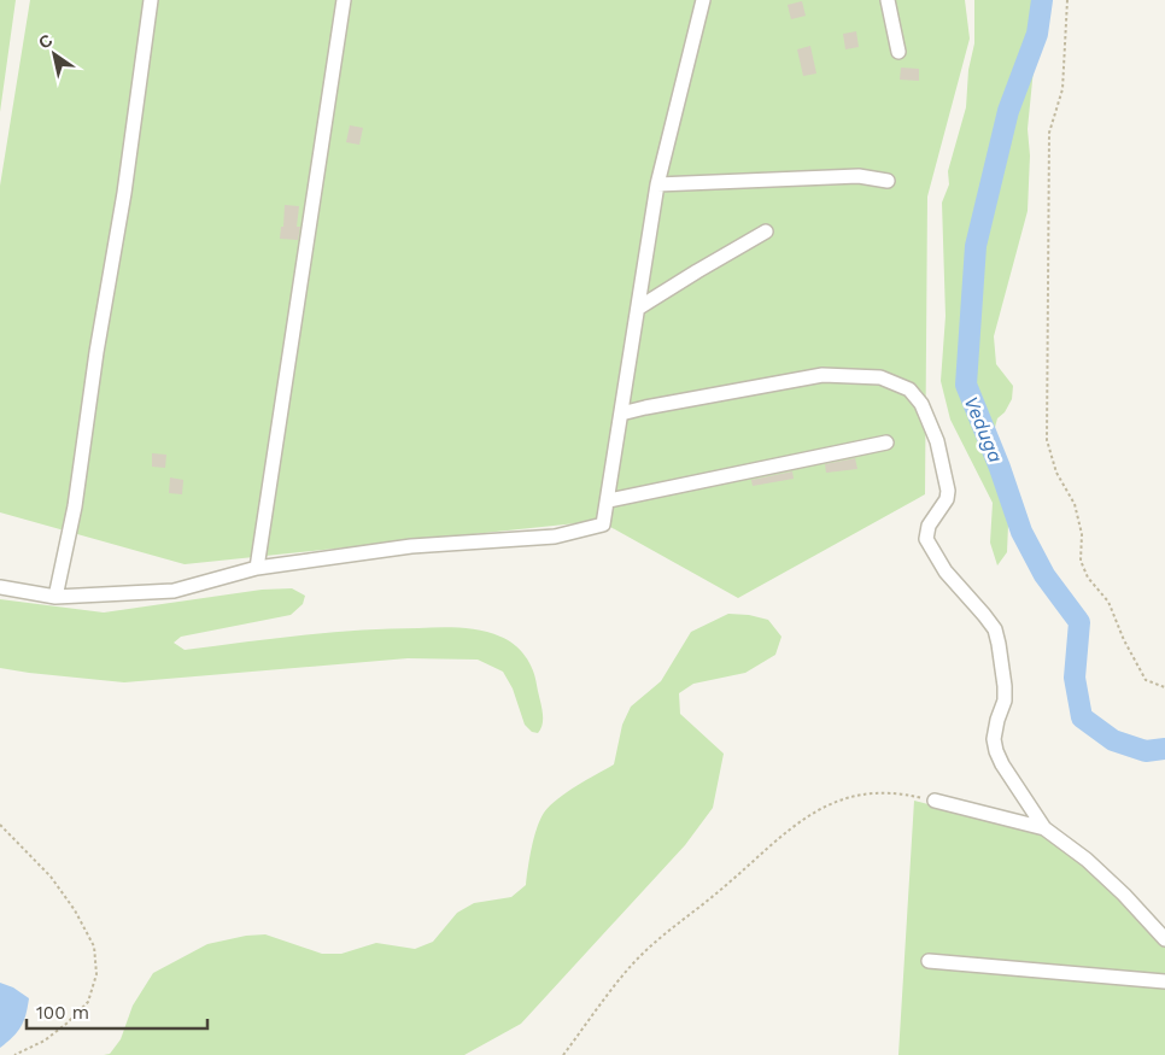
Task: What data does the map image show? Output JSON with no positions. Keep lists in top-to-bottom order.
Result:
{
  "water": ["Veduga"],
  "scale_bar": "100 m",
  "north": "top left"
}
